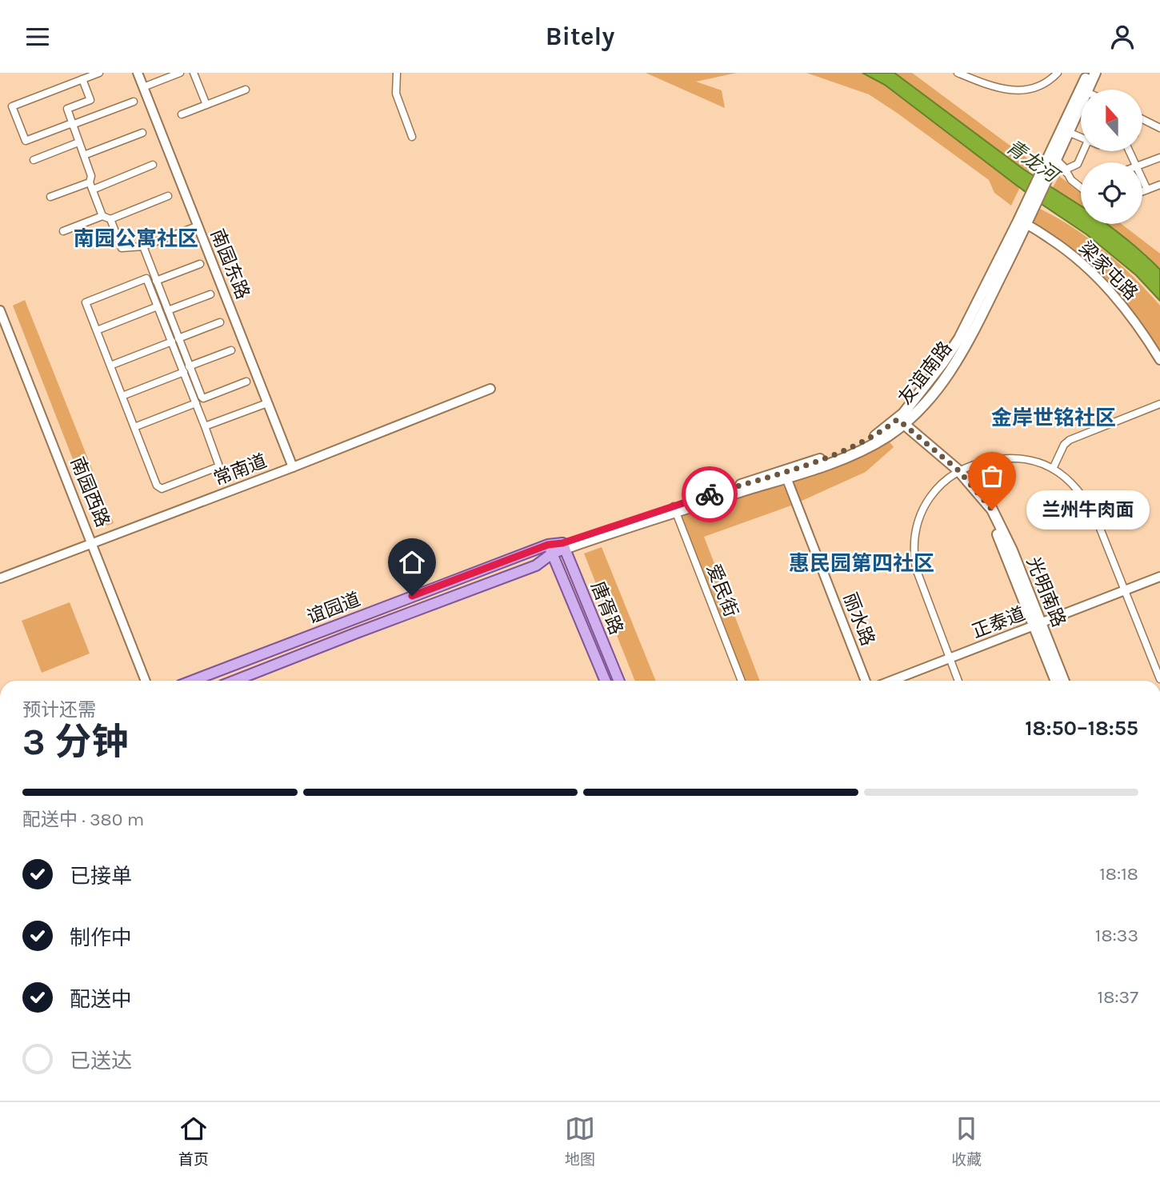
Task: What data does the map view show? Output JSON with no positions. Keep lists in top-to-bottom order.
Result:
{
  "streets": {
    "main road": [
      "友谊南路",
      "光明南路",
      "谊园道",
      "唐胥路"
    ],
    "street": [
      "南园东路",
      "梁家屯路",
      "常南道",
      "南园西路",
      "爱民街",
      "丽水路",
      "正泰道"
    ]
  },
  "crossings": [
    ["南园东路", "常南道"],
    ["梁家屯路", "友谊南路"],
    ["友谊南路", "爱民街"],
    ["友谊南路", "光明南路"],
    ["友谊南路", "谊园道"],
    ["友谊南路", "唐胥路"],
    ["友谊南路", "丽水路"],
    ["常南道", "南园西路"],
    ["光明南路", "正泰道"],
    ["谊园道", "唐胥路"]
  ],
  "districts": ["南园公寓社区", "金岸世铭社区", "惠民园第四社区"],
  "water": ["青龙河"],
  "places": ["兰州牛肉面"],
  "north": "top",
  "page": {
    "header": "Bitely",
    "bubble": "兰州牛肉面",
    "heading": ["3 分钟", "预计还需", "18:50–18:55"],
    "bar": "配送中 · 380 m",
    "list": [
      ["已接单", "18:18"],
      ["制作中", "18:33"],
      ["配送中", "18:37"],
      "已送达"
    ],
    "tabs": ["首页", "地图", "收藏"]
  }
}
